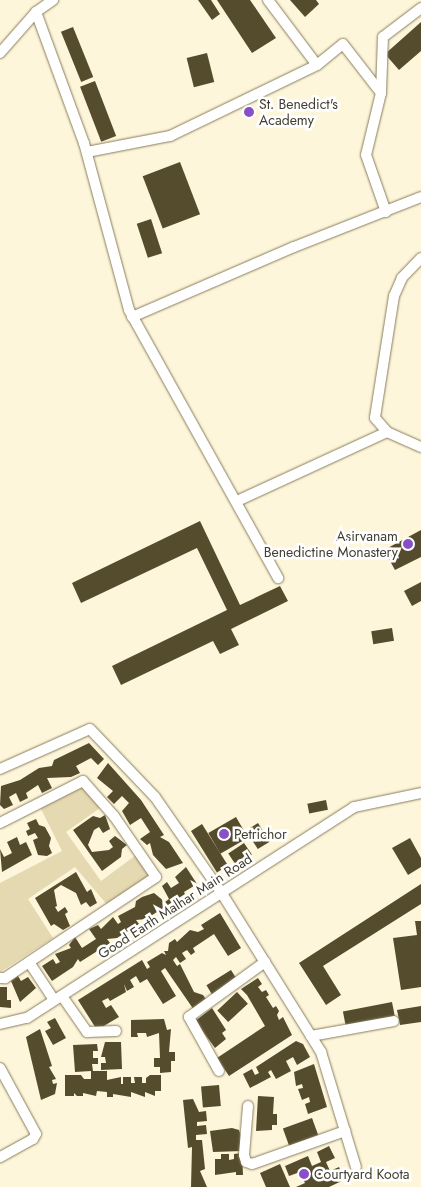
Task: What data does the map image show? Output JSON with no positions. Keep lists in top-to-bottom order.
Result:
{
  "streets": {
    "street": ["Good Earth Malhar Main Road"]
  },
  "places": [
    "St. Benedict's Academy",
    "Asirvanam Benedictine Monastery",
    "Petrichor",
    "Courtyard Koota"
  ]
}
